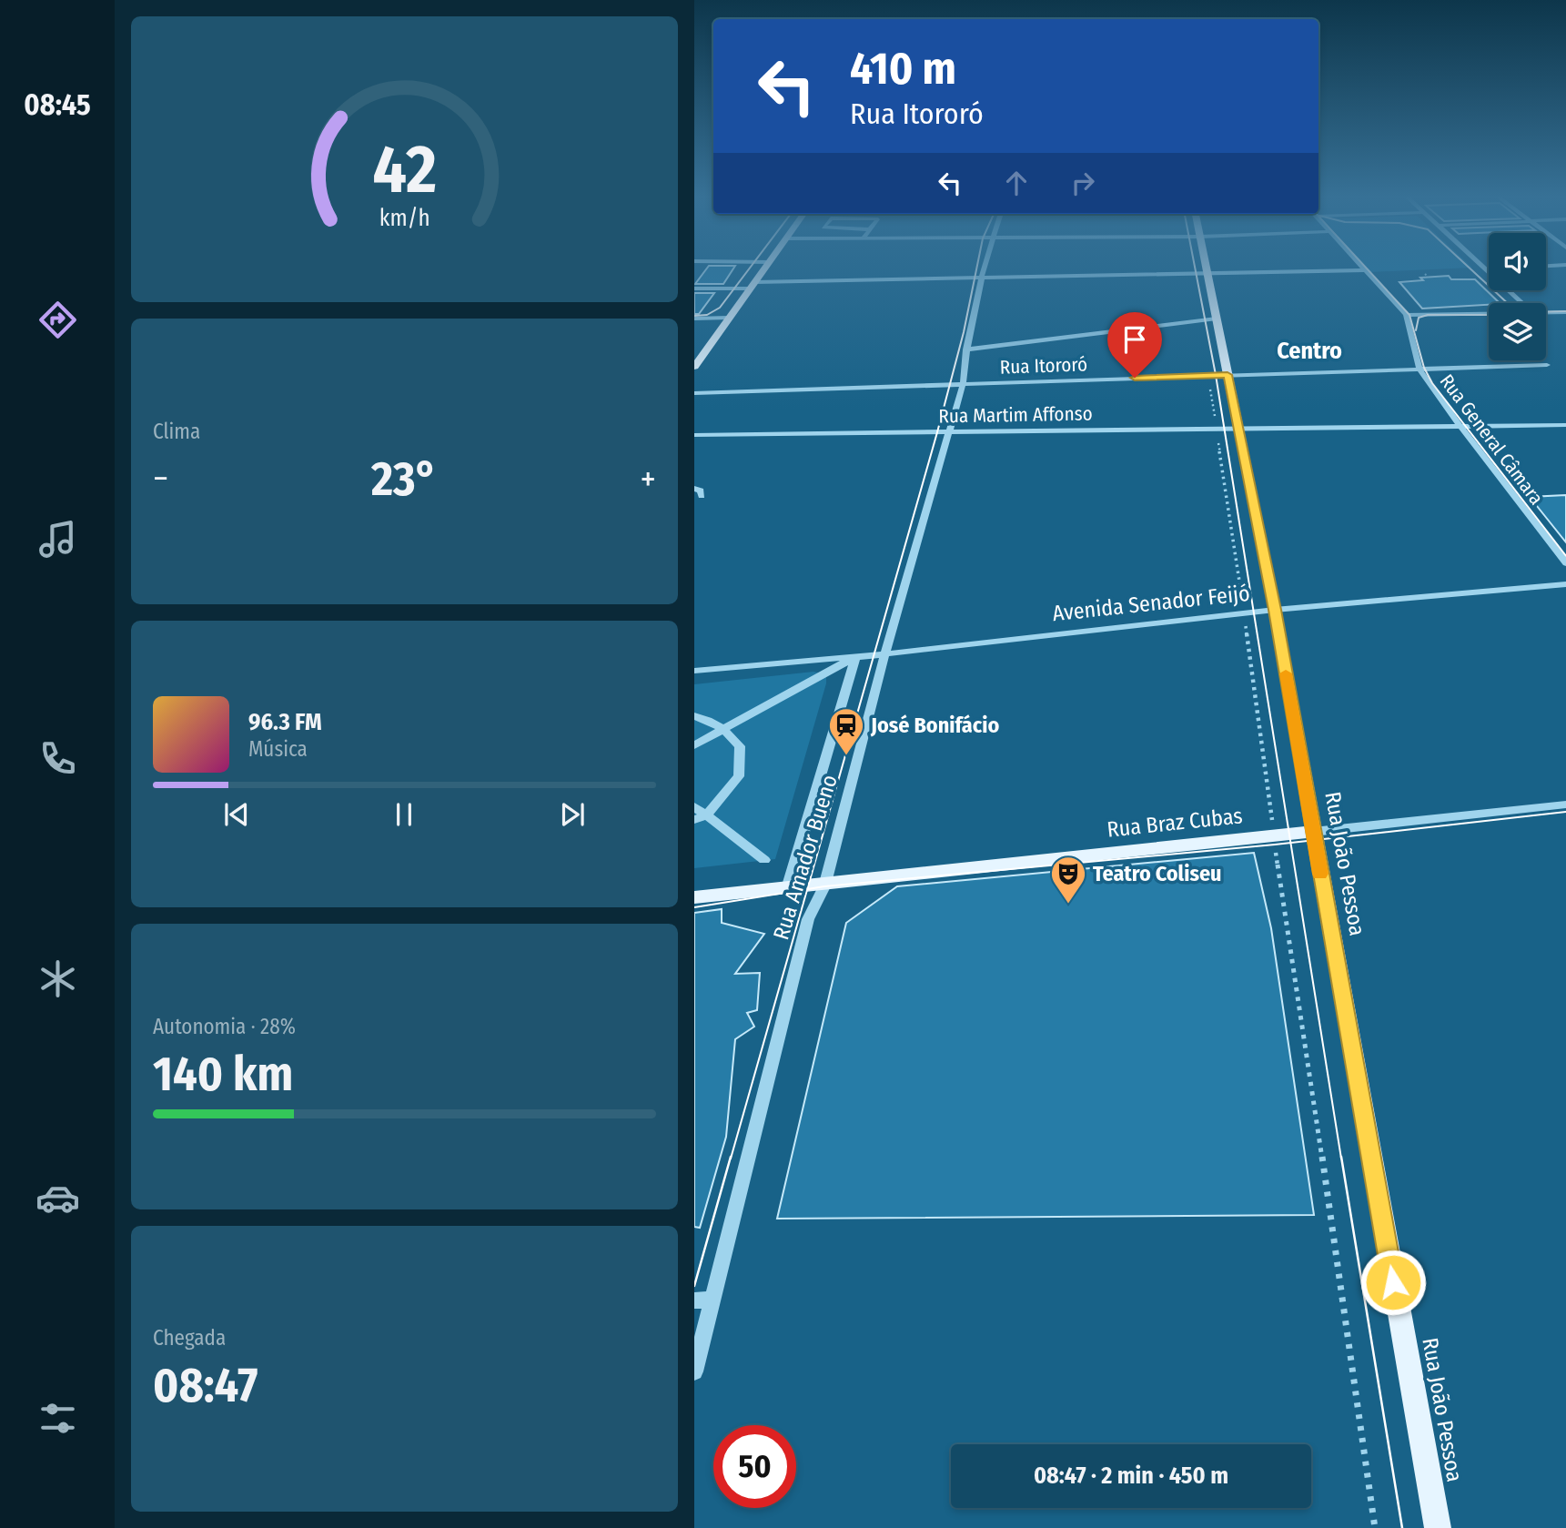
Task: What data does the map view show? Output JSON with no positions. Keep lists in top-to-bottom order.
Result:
{
  "streets": {
    "main road": ["Rua Braz Cubas", "Rua João Pessoa"],
    "street": [
      "Rua Itororó",
      "Rua Martim Affonso",
      "Rua General Câmara",
      "Avenida Senador Feijó",
      "Rua Amador Bueno"
    ]
  },
  "crossings": [
    ["Rua Itororó", "Rua General Câmara"],
    ["Rua Itororó", "Rua Amador Bueno"],
    ["Rua Itororó", "Rua João Pessoa"],
    ["Rua Martim Affonso", "Rua General Câmara"],
    ["Rua Martim Affonso", "Rua Amador Bueno"],
    ["Rua Martim Affonso", "Rua João Pessoa"],
    ["Avenida Senador Feijó", "Rua Amador Bueno"],
    ["Avenida Senador Feijó", "Rua João Pessoa"],
    ["Rua Braz Cubas", "Rua Amador Bueno"],
    ["Rua Braz Cubas", "Rua João Pessoa"]
  ],
  "districts": ["Centro"],
  "places": {
    "station": ["José Bonifácio"],
    "theatre": ["Teatro Coliseu"]
  },
  "page": {
    "tabs": "08:45",
    "turn": ["410 m", "Rua Itororó"],
    "tile": [
      "Clima",
      ["Autonomia · 28%", "140 km"],
      ["Chegada", "08:47"]
    ],
    "heat": ["−", "23°", "+"],
    "song": ["96.3 FM", "Música"],
    "limit": "50",
    "trip": "08:47 · 2 min · 450 m",
    "gauge": ["42", "km/h"]
  }
}
